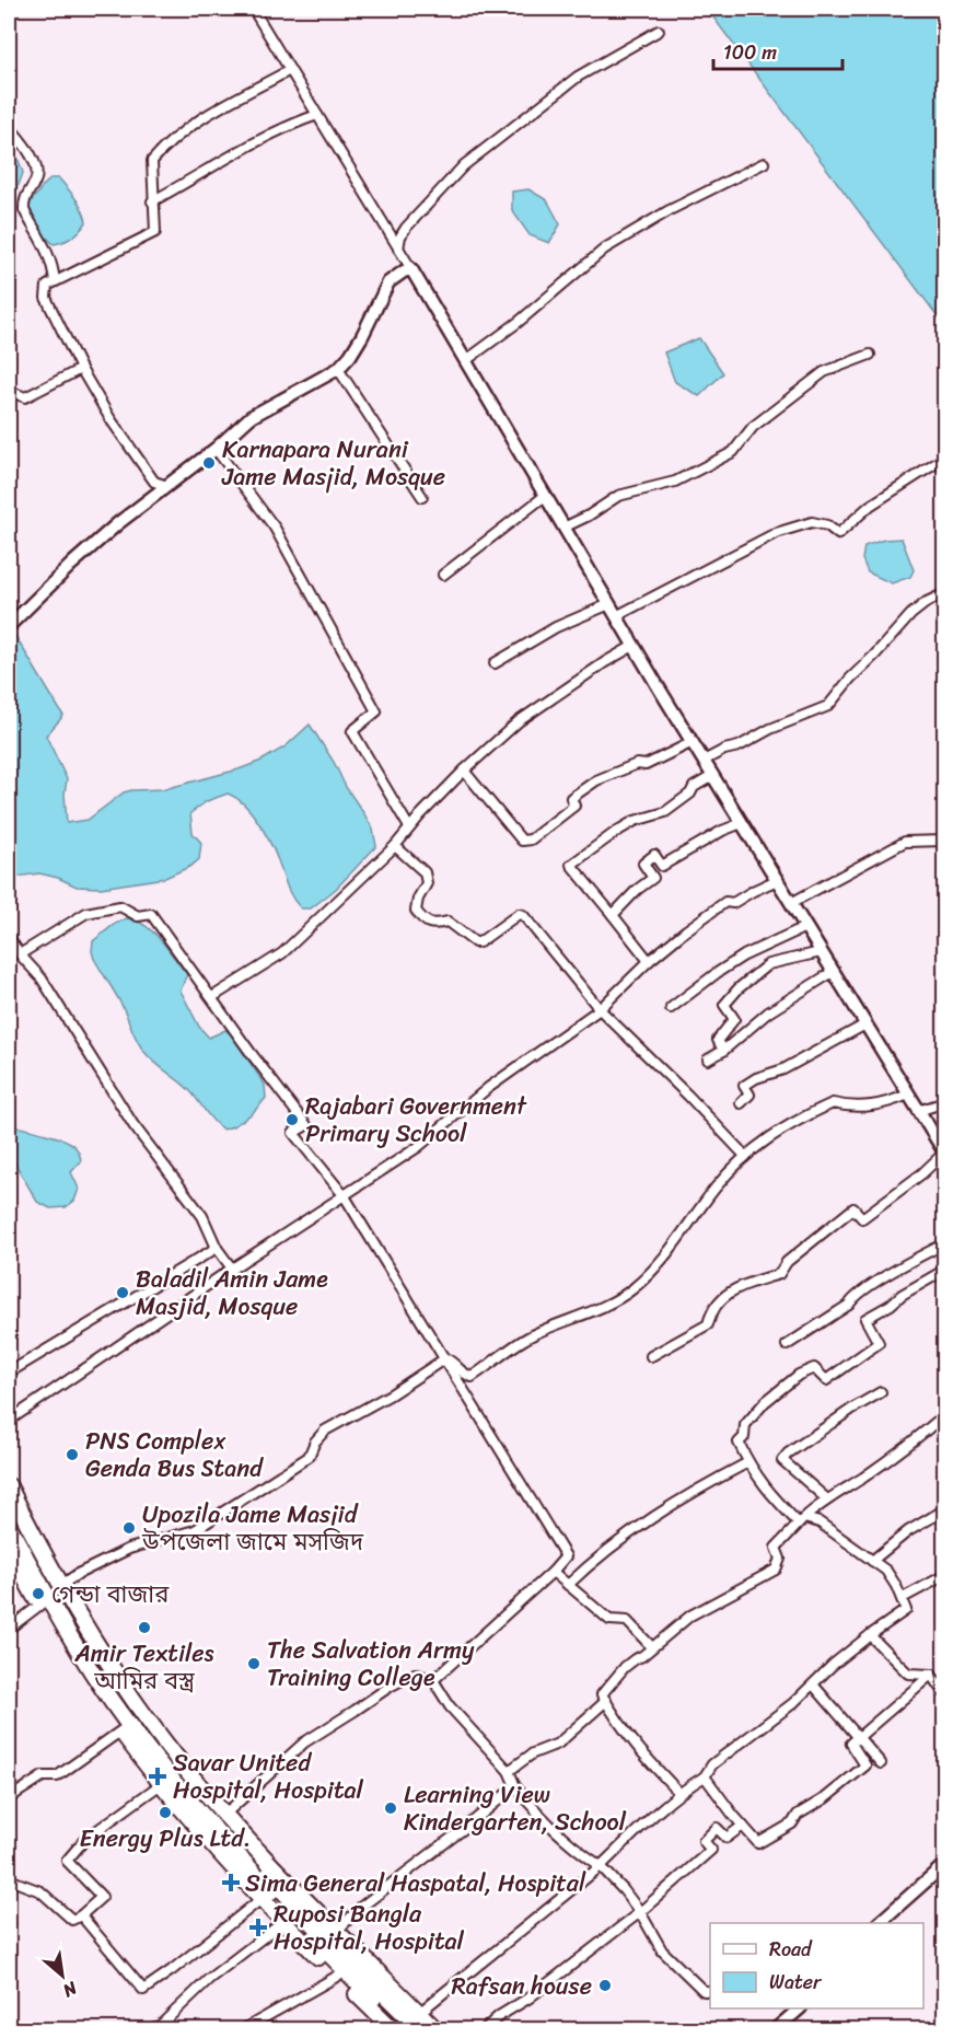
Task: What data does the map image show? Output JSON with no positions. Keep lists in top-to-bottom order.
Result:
{
  "places": {
    "other": [
      "Karnapara Nurani Jame Masjid, Mosque",
      "Rajabari Government Primary School",
      "Baladil Amin Jame Masjid, Mosque",
      "PNS Complex Genda Bus Stand",
      "Upozila Jame Masjid উপজেলা জামে মসজিদ",
      "গেন্ডা বাজার",
      "Amir Textiles আমির বস্ত্র",
      "The Salvation Army Training College",
      "Learning View Kindergarten, School",
      "Energy Plus Ltd.",
      "Rafsan house"
    ],
    "health": ["Savar United Hospital, Hospital", "Sima General Haspatal, Hospital", "Ruposi Bangla Hospital, Hospital"]
  },
  "legend": ["Road", "Water"],
  "scale_bar": "100 m",
  "north": "bottom right"
}
